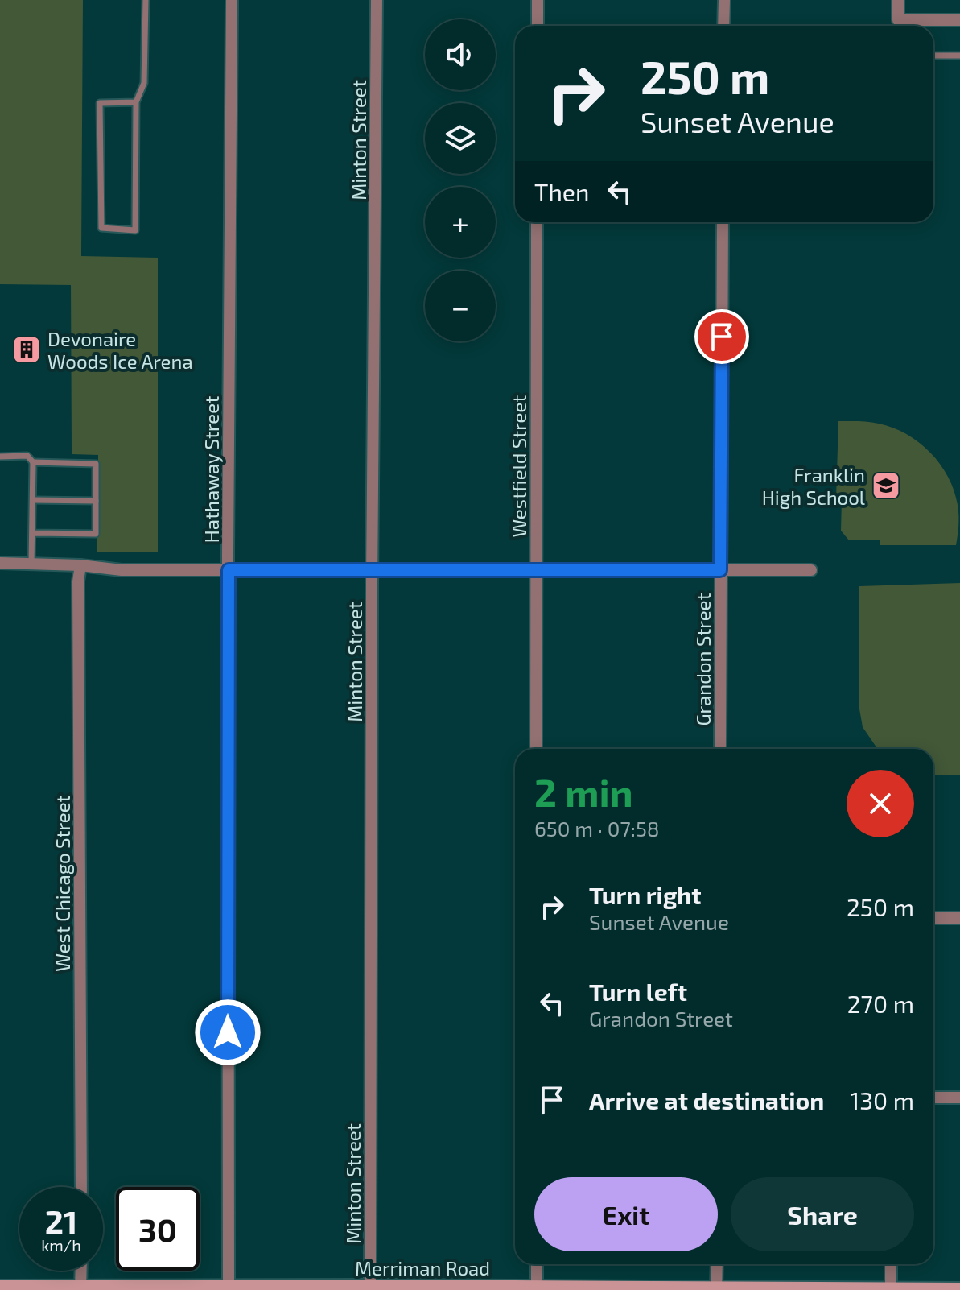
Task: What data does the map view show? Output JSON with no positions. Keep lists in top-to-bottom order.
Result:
{
  "streets": {
    "main road": ["Merriman Road"],
    "street": [
      "Minton Street",
      "Westfield Street",
      "Hathaway Street",
      "Grandon Street",
      "West Chicago Street"
    ]
  },
  "crossings": [
    ["Minton Street", "Merriman Road"],
    ["Hathaway Street", "Merriman Road"]
  ],
  "places": {
    "building": ["Devonaire Woods Ice Arena"],
    "school or university": ["Franklin High School"]
  },
  "page": {
    "map_buttons": ["+", "−"],
    "turn": ["250 m", "Sunset Avenue"],
    "then": "Then",
    "heading": ["2 min", "650 m · 07:58"],
    "list": [
      {
        "name": "Turn right",
        "note": "Sunset Avenue",
        "value": "250 m"
      },
      {
        "name": "Turn left",
        "note": "Grandon Street",
        "value": "270 m"
      },
      {
        "name": "Arrive at destination",
        "value": "130 m"
      }
    ],
    "buttons": ["Exit", "Share"],
    "speed": "21 km/h",
    "limit": "30"
  }
}
